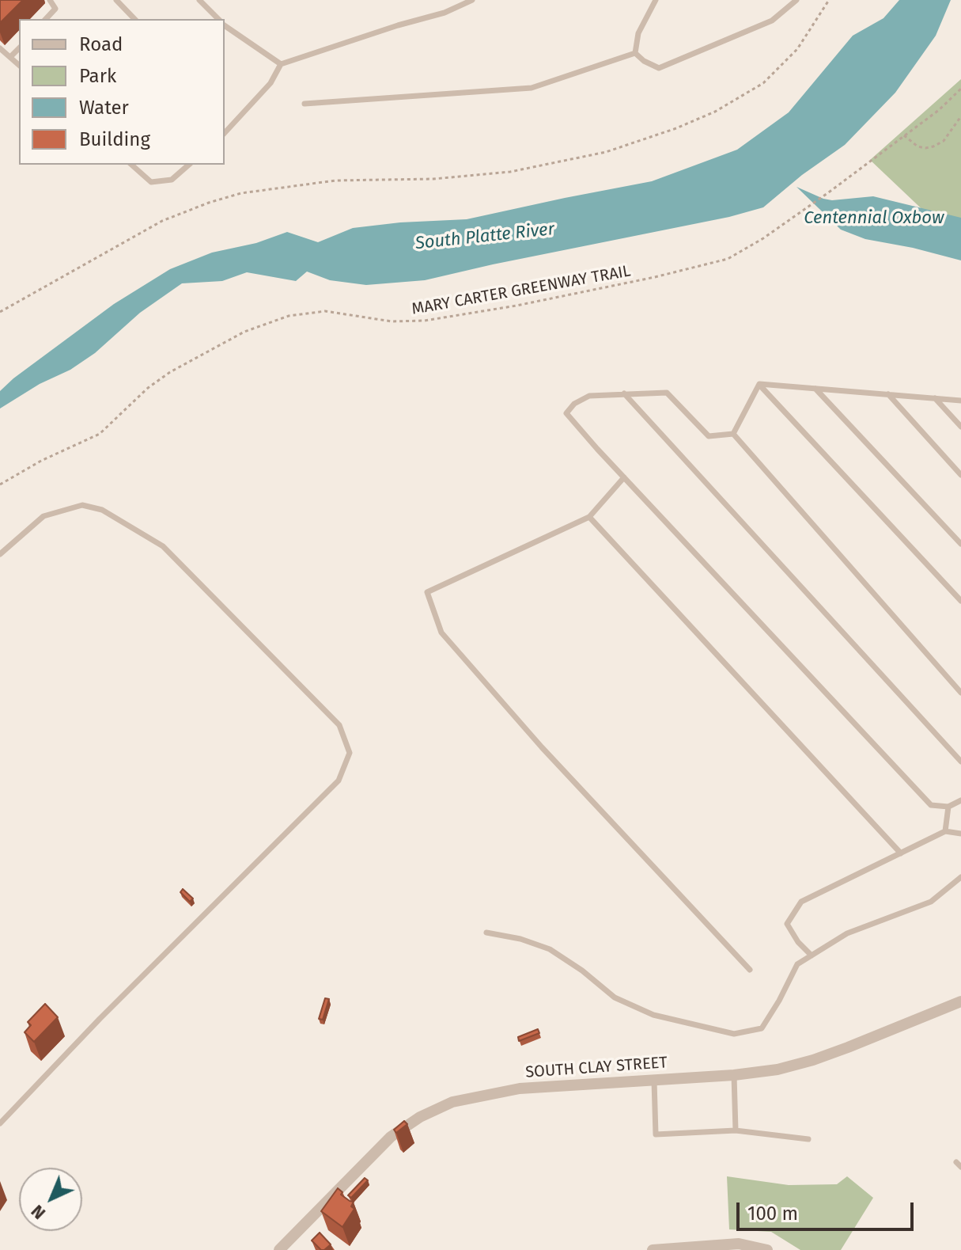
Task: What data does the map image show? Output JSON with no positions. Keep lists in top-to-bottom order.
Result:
{
  "streets": {
    "street": ["SOUTH CLAY STREET"],
    "path": ["MARY CARTER GREENWAY TRAIL"]
  },
  "water": ["Centennial Oxbow", "South Platte River"],
  "legend": [
    "Road",
    "Park",
    "Water",
    "Building"
  ],
  "scale_bar": "100 m",
  "north": "bottom left"
}
